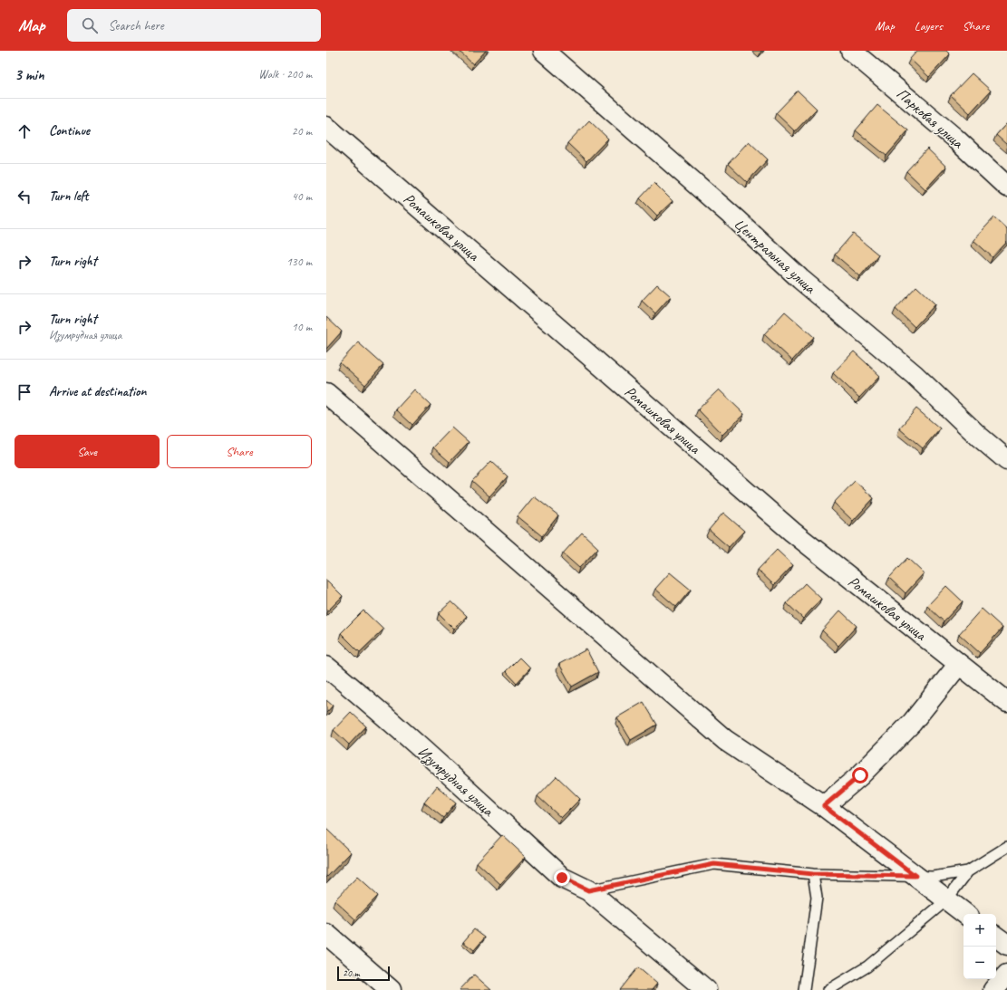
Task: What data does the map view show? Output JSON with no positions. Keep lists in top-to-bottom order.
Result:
{
  "streets": {
    "street": [
      "Парковая улица",
      "Ромашковая улица",
      "Центральная улица",
      "Изумрудная улица"
    ]
  },
  "scale_bar": "20 m",
  "page": {
    "header": "Map",
    "search": "Search here",
    "nav": ["Map", "Layers", "Share"],
    "heading": ["3 min", "Walk · 200 m"],
    "list": [
      ["Continue", "20 m"],
      ["Turn left", "40 m"],
      ["Turn right", "130 m"],
      ["Turn right", "Изумрудная улица", "10 m"],
      "Arrive at destination"
    ],
    "buttons": ["Save", "Share"],
    "map_buttons": ["+", "−"],
    "scale": "20 m"
  }
}
